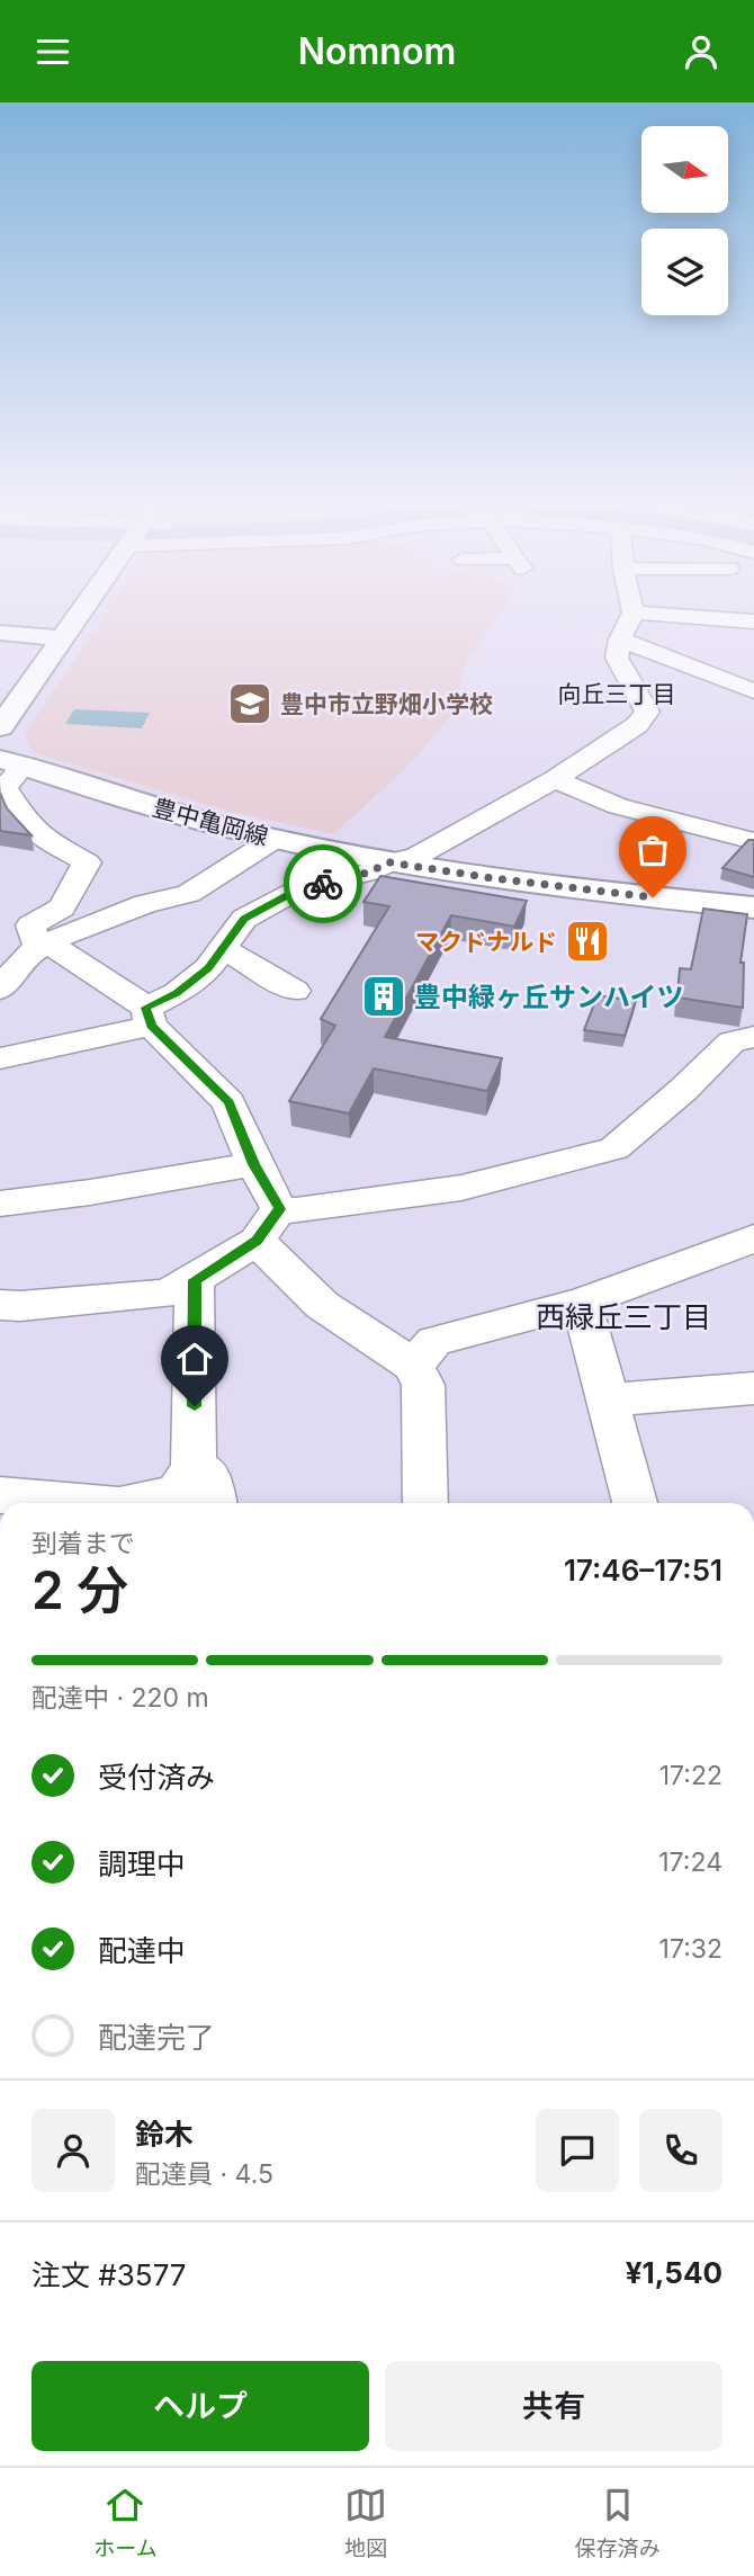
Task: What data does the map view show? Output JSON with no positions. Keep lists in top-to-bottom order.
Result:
{
  "streets": {
    "street": ["豊中亀岡線"]
  },
  "districts": ["向丘三丁目", "西緑丘三丁目"],
  "places": {
    "school or university": ["豊中市立野畑小学校"],
    "restaurant": ["マクドナルド"],
    "building": ["豊中緑ヶ丘サンハイツ"]
  },
  "north": "right",
  "page": {
    "header": "Nomnom",
    "heading": ["2 分", "到着まで", "17:46–17:51"],
    "panel": [
      "鈴木",
      "配達員 · 4.5",
      "注文 #3577",
      "¥1,540"
    ],
    "bar": "配達中 · 220 m",
    "list": [
      ["受付済み", "17:22"],
      ["調理中", "17:24"],
      ["配達中", "17:32"],
      "配達完了"
    ],
    "buttons": ["ヘルプ", "共有"],
    "tabs": ["ホーム", "地図", "保存済み"]
  }
}
